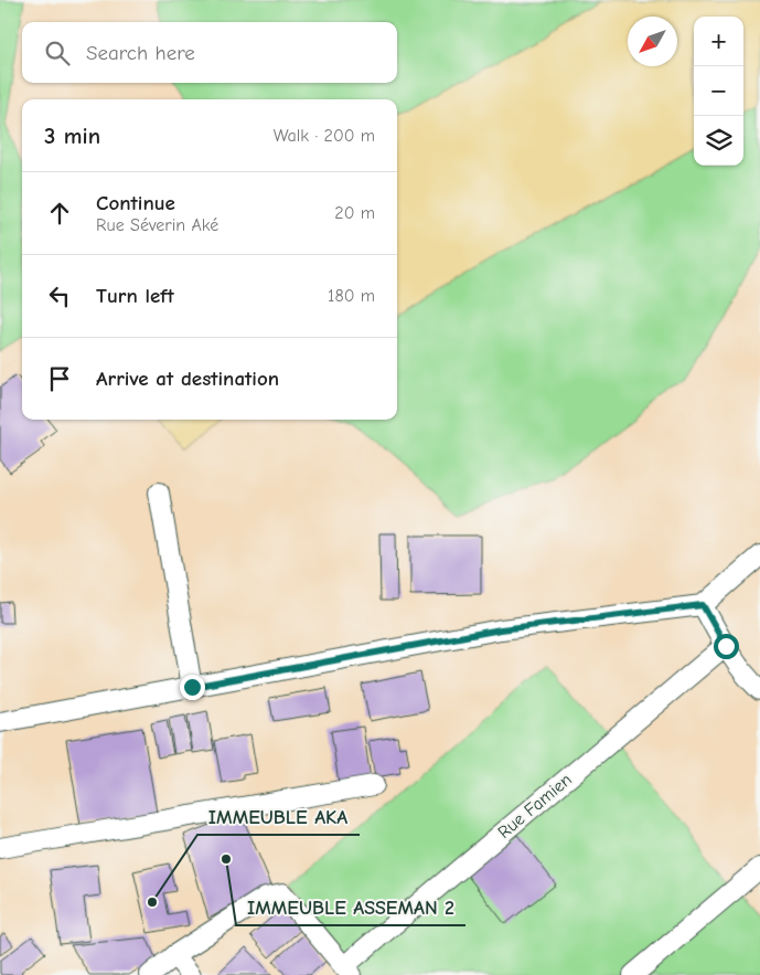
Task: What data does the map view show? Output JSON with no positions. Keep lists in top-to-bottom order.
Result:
{
  "streets": {
    "street": ["Rue Famien"]
  },
  "places": ["IMMEUBLE ASSEMAN 2", "IMMEUBLE AKA"],
  "north": "bottom left",
  "page": {
    "map_buttons": ["+", "−"],
    "search": "Search here",
    "heading": ["3 min", "Walk · 200 m"],
    "list": [
      ["Continue", "Rue Séverin Aké", "20 m"],
      ["Turn left", "180 m"],
      "Arrive at destination"
    ]
  }
}
